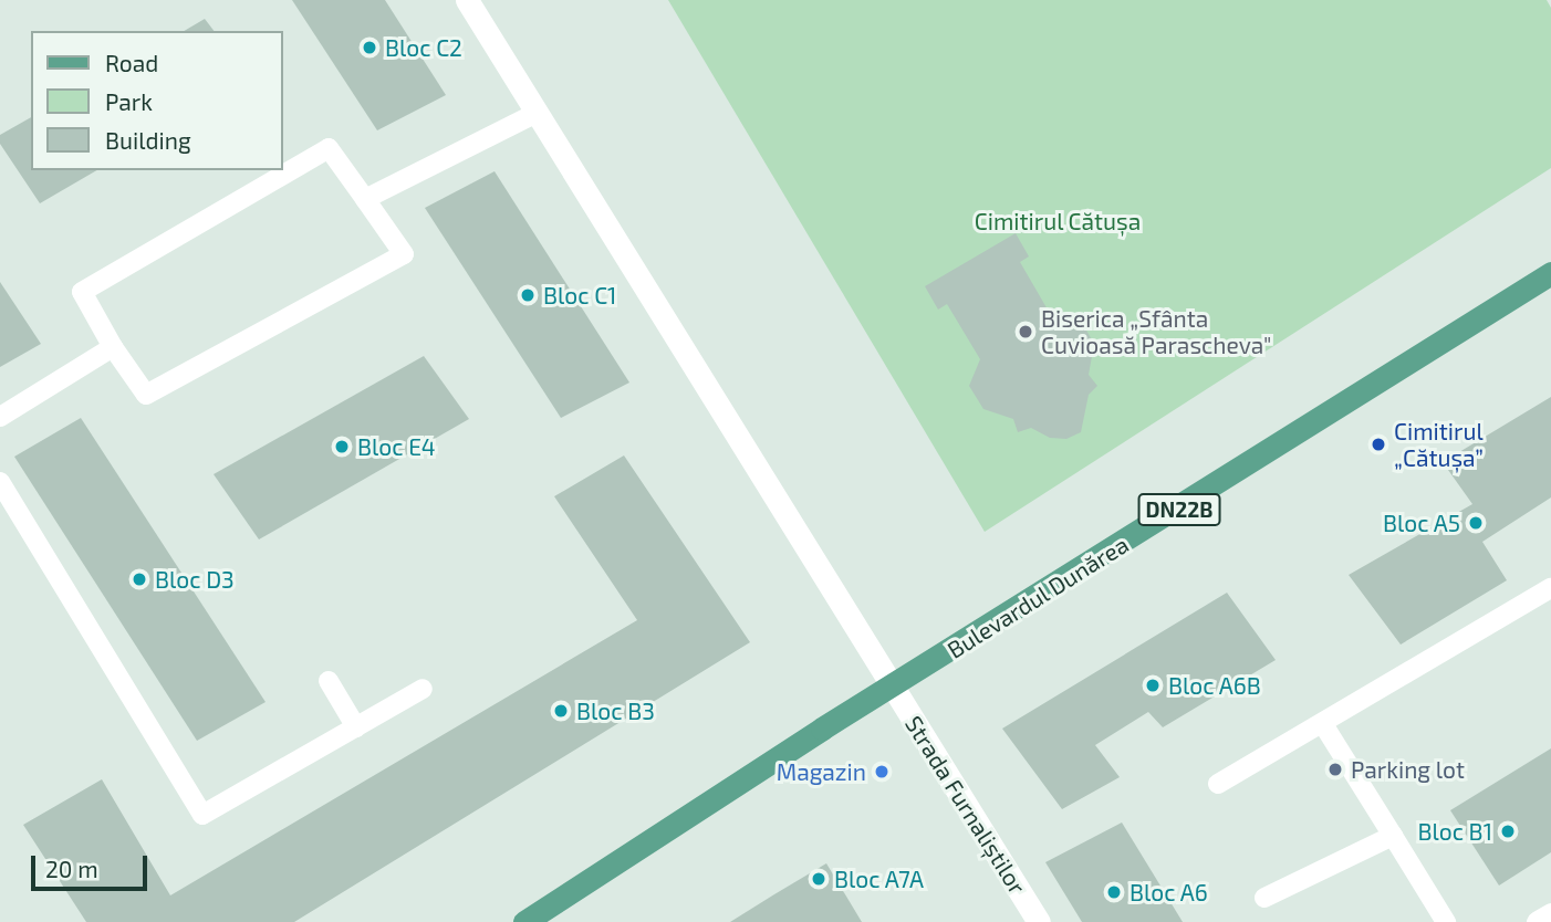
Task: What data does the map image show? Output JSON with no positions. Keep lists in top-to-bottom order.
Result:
{
  "streets": {
    "main road": ["DN22B", "Bulevardul Dunărea"],
    "street": ["Strada Furnaliștilor"]
  },
  "crossings": [
    ["Bulevardul Dunărea", "Strada Furnaliștilor"]
  ],
  "parks": ["Cimitirul Cătușa"],
  "places": [
    "Bloc C2",
    "Bloc C1",
    "Biserica „Sfânta Cuvioasă Parascheva\"",
    "Cimitirul „Cătușa”",
    "Bloc E4",
    "Bloc A5",
    "Bloc D3",
    "Bloc A6B",
    "Bloc B3",
    "Parking lot",
    "Magazin",
    "Bloc B1",
    "Bloc A7A",
    "Bloc A6"
  ],
  "legend": ["Road", "Park", "Building"],
  "scale_bar": "20 m"
}
